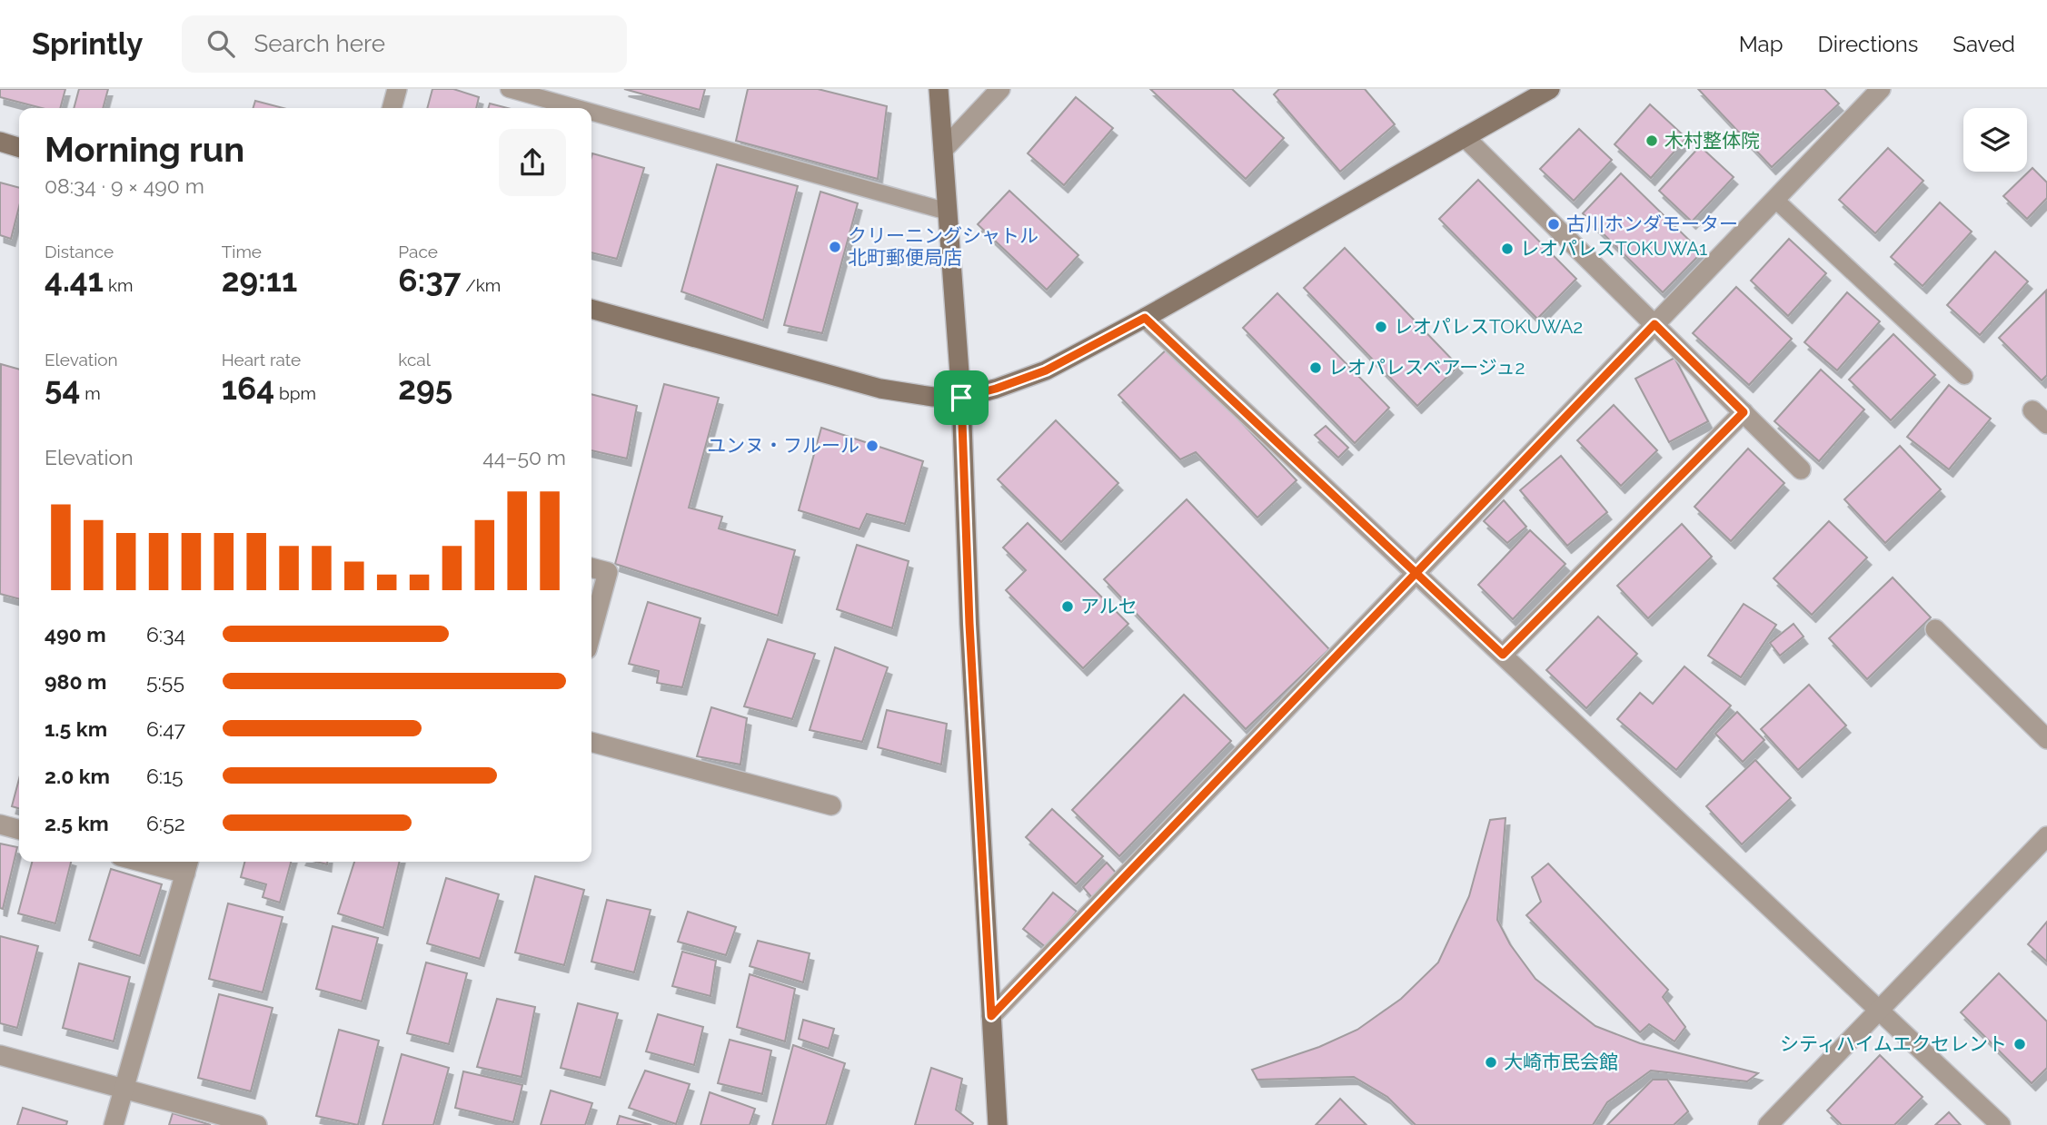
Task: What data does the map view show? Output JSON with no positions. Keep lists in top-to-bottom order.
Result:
{
  "places": [
    "木村整体院",
    "古川ホンダモーター",
    "クリーニングシャトル 北町郵便局店",
    "レオパレスTOKUWA1",
    "レオパレスTOKUWA2",
    "レオパレスベアージュ2",
    "ユンヌ・フルール",
    "アルセ",
    "シティハイムエクセレント",
    "大崎市民会館"
  ],
  "page": {
    "header": "Sprintly",
    "search": "Search here",
    "nav": ["Map", "Directions", "Saved"],
    "heading": ["Morning run", "08:34 · 9 × 490 m"],
    "stats": [
      ["Distance", "4.41 km"],
      ["Time", "29:11"],
      ["Pace", "6:37 /km"],
      ["Elevation", "54 m"],
      ["Heart rate", "164 bpm"],
      ["kcal", "295"]
    ],
    "chart": ["Elevation", "44–50 m"],
    "list": [
      {
        "name": "490 m",
        "note": "6:34"
      },
      {
        "name": "980 m",
        "note": "5:55"
      },
      {
        "name": "1.5 km",
        "note": "6:47"
      },
      {
        "name": "2.0 km",
        "note": "6:15"
      },
      {
        "name": "2.5 km",
        "note": "6:52"
      }
    ]
  }
}
